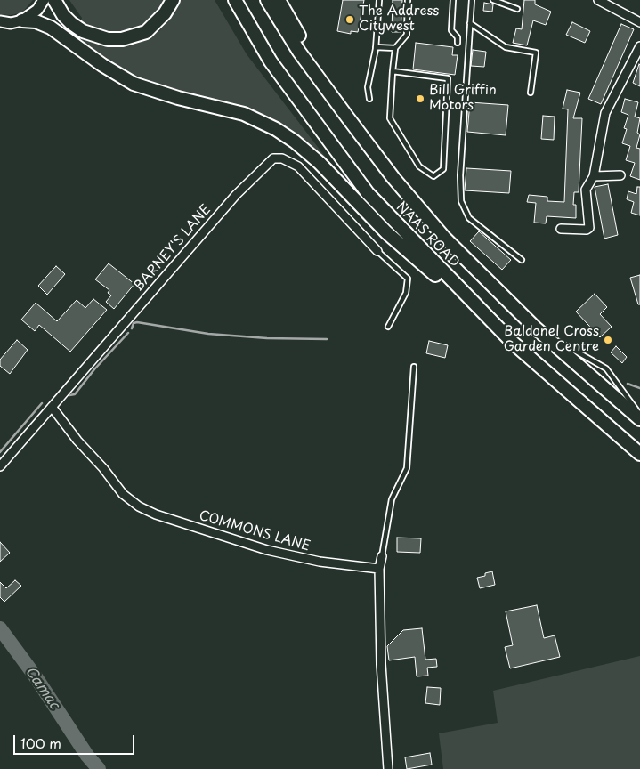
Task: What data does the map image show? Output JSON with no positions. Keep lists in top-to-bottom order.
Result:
{
  "streets": {
    "highway": ["NAAS ROAD"],
    "street": ["BARNEY'S LANE", "COMMONS LANE"]
  },
  "crossings": [
    ["BARNEY'S LANE", "COMMONS LANE"]
  ],
  "water": ["Camac"],
  "places": ["The Address Citywest", "Bill Griffin Motors", "Baldonel Cross Garden Centre"],
  "scale_bar": "100 m"
}
